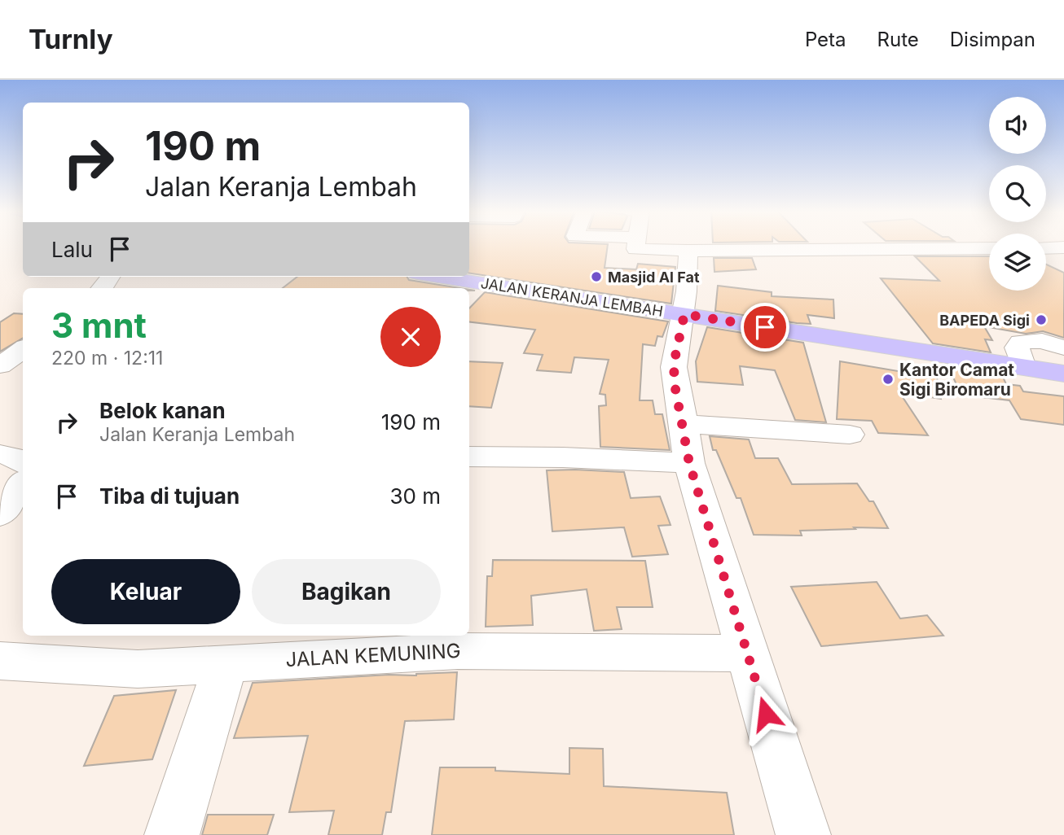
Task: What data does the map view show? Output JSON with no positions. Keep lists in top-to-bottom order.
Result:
{
  "streets": {
    "main road": ["JALAN KERANJA LEMBAH"],
    "street": ["JALAN KEMUNING"]
  },
  "places": ["Masjid Al Fat", "BAPEDA Sigi", "Kantor Camat Sigi Biromaru"],
  "page": {
    "header": "Turnly",
    "nav": ["Peta", "Rute", "Disimpan"],
    "turn": ["190 m", "Jalan Keranja Lembah"],
    "then": "Lalu",
    "heading": ["3 mnt", "220 m · 12:11"],
    "list": [
      {
        "name": "Belok kanan",
        "note": "Jalan Keranja Lembah",
        "value": "190 m"
      },
      {
        "name": "Tiba di tujuan",
        "value": "30 m"
      }
    ],
    "buttons": ["Keluar", "Bagikan"]
  }
}
